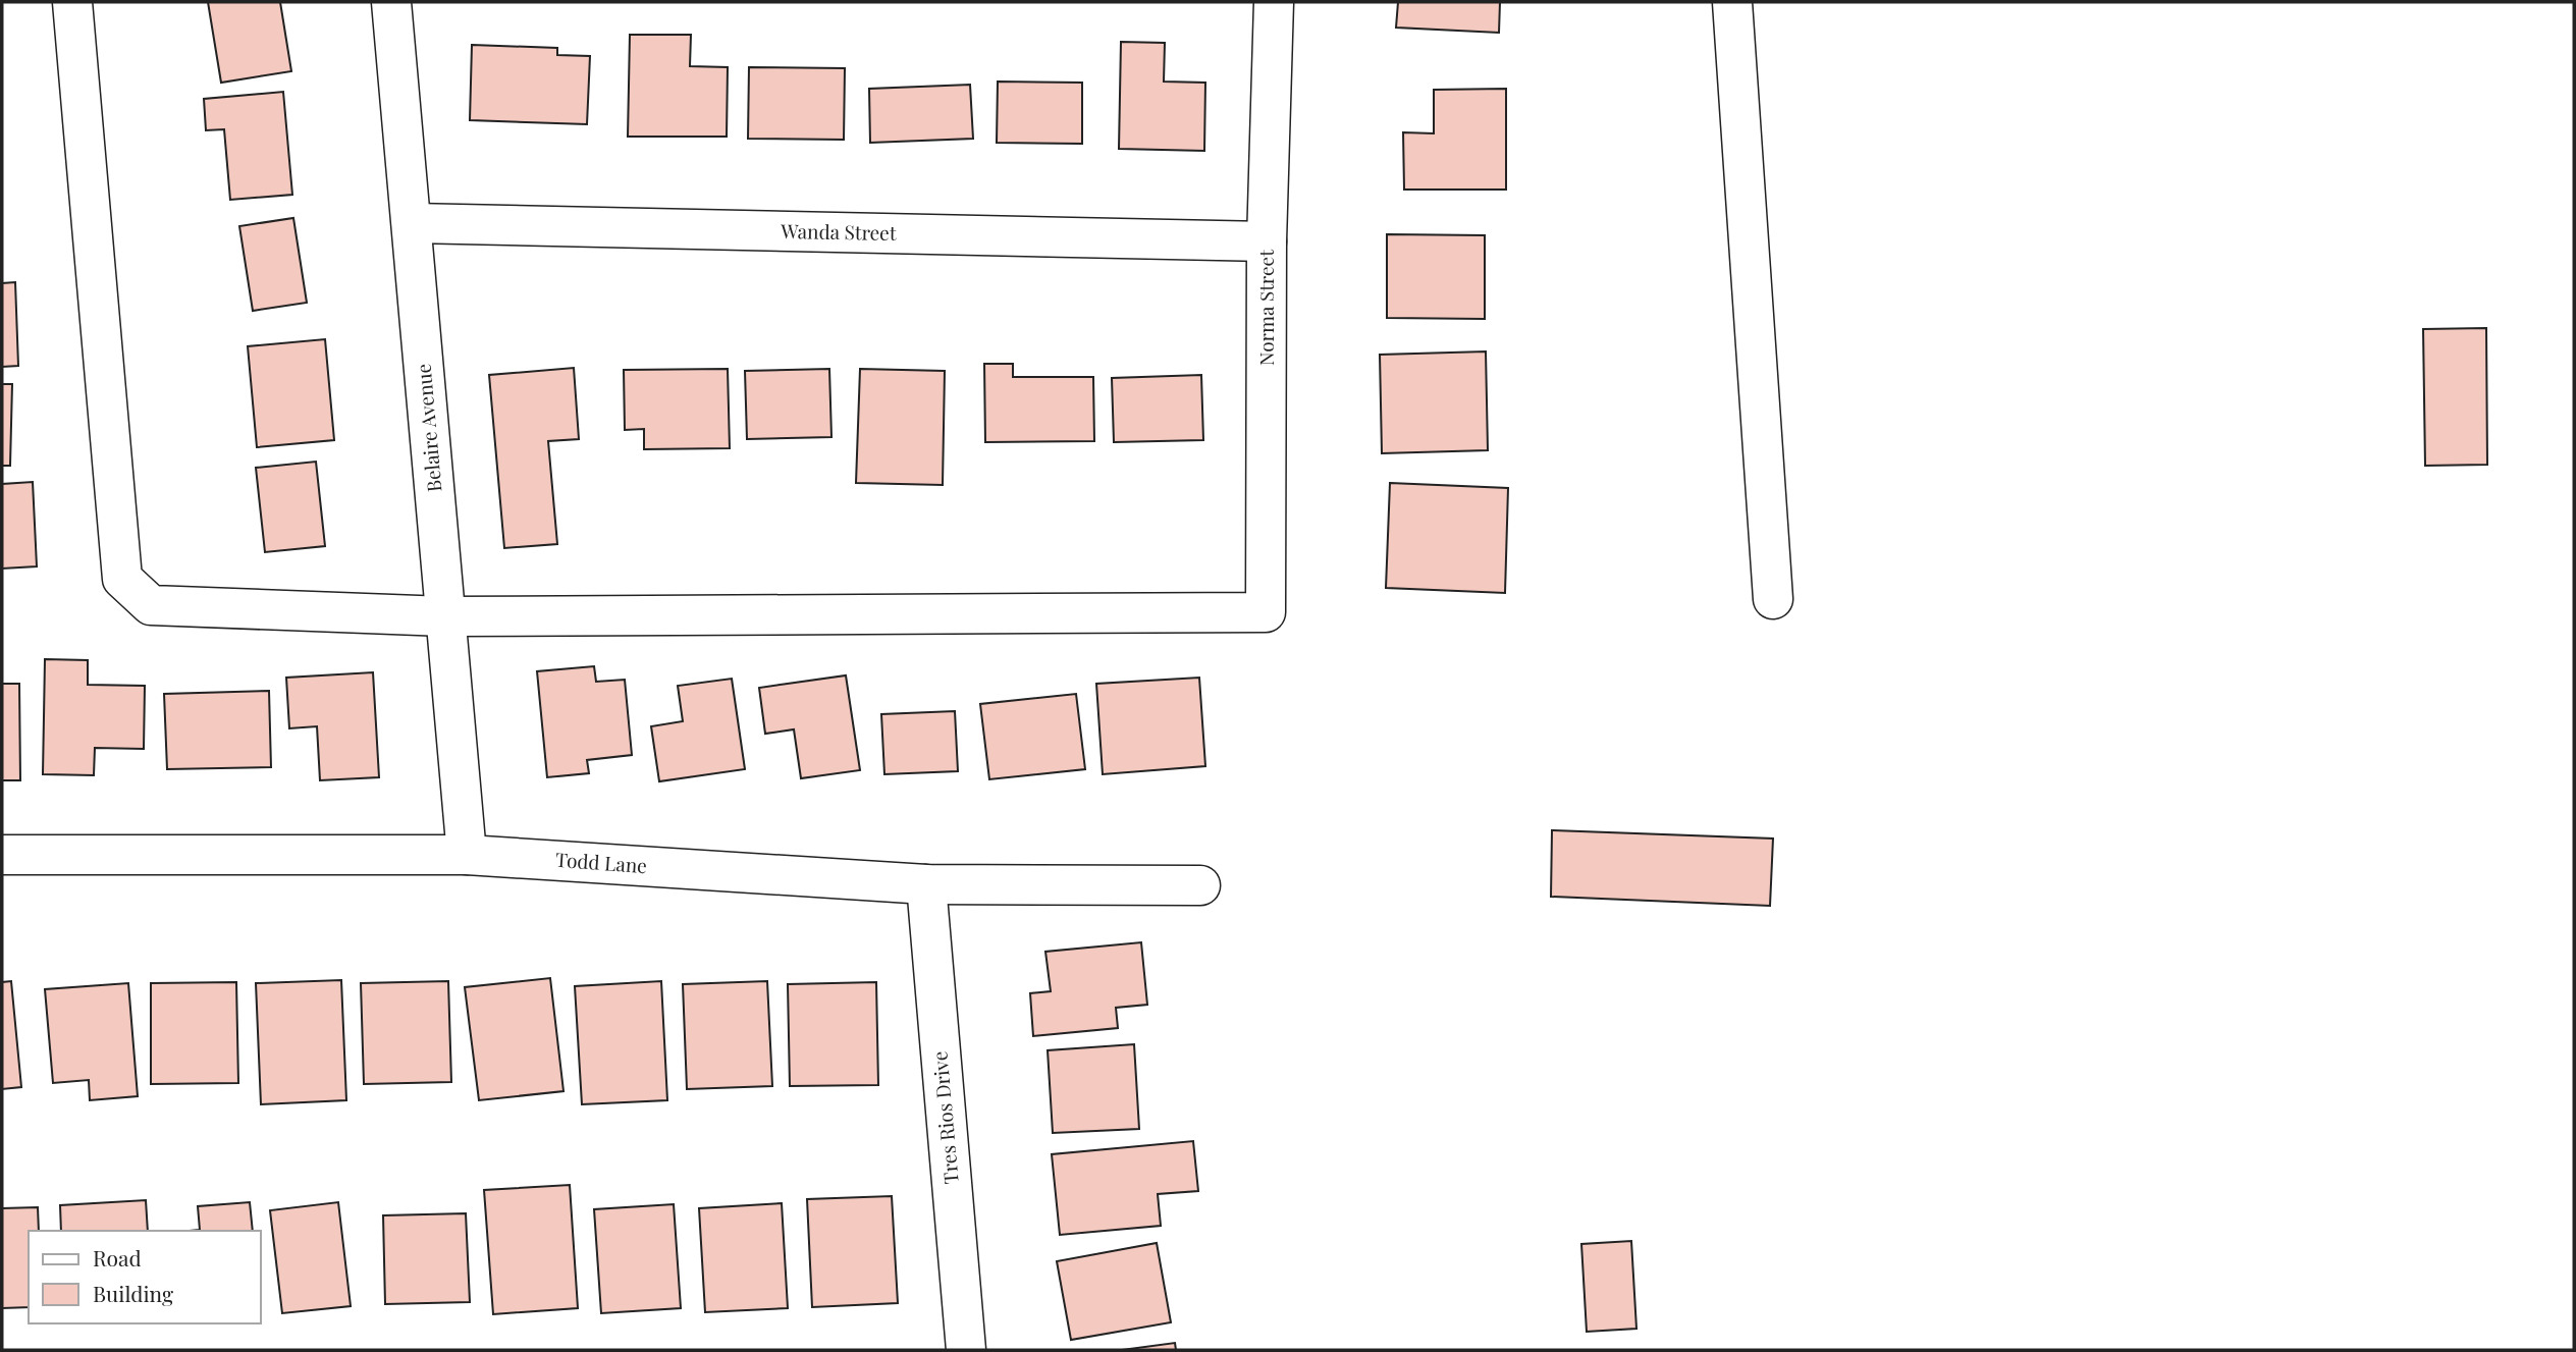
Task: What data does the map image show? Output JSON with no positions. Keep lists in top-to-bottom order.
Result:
{
  "streets": {
    "street": [
      "Wanda Street",
      "Norma Street",
      "Belaire Avenue",
      "Todd Lane",
      "Tres Rios Drive"
    ]
  },
  "crossings": [
    ["Wanda Street", "Norma Street"],
    ["Wanda Street", "Belaire Avenue"],
    ["Norma Street", "Belaire Avenue"],
    ["Belaire Avenue", "Todd Lane"],
    ["Todd Lane", "Tres Rios Drive"]
  ],
  "legend": ["Road", "Building"]
}
